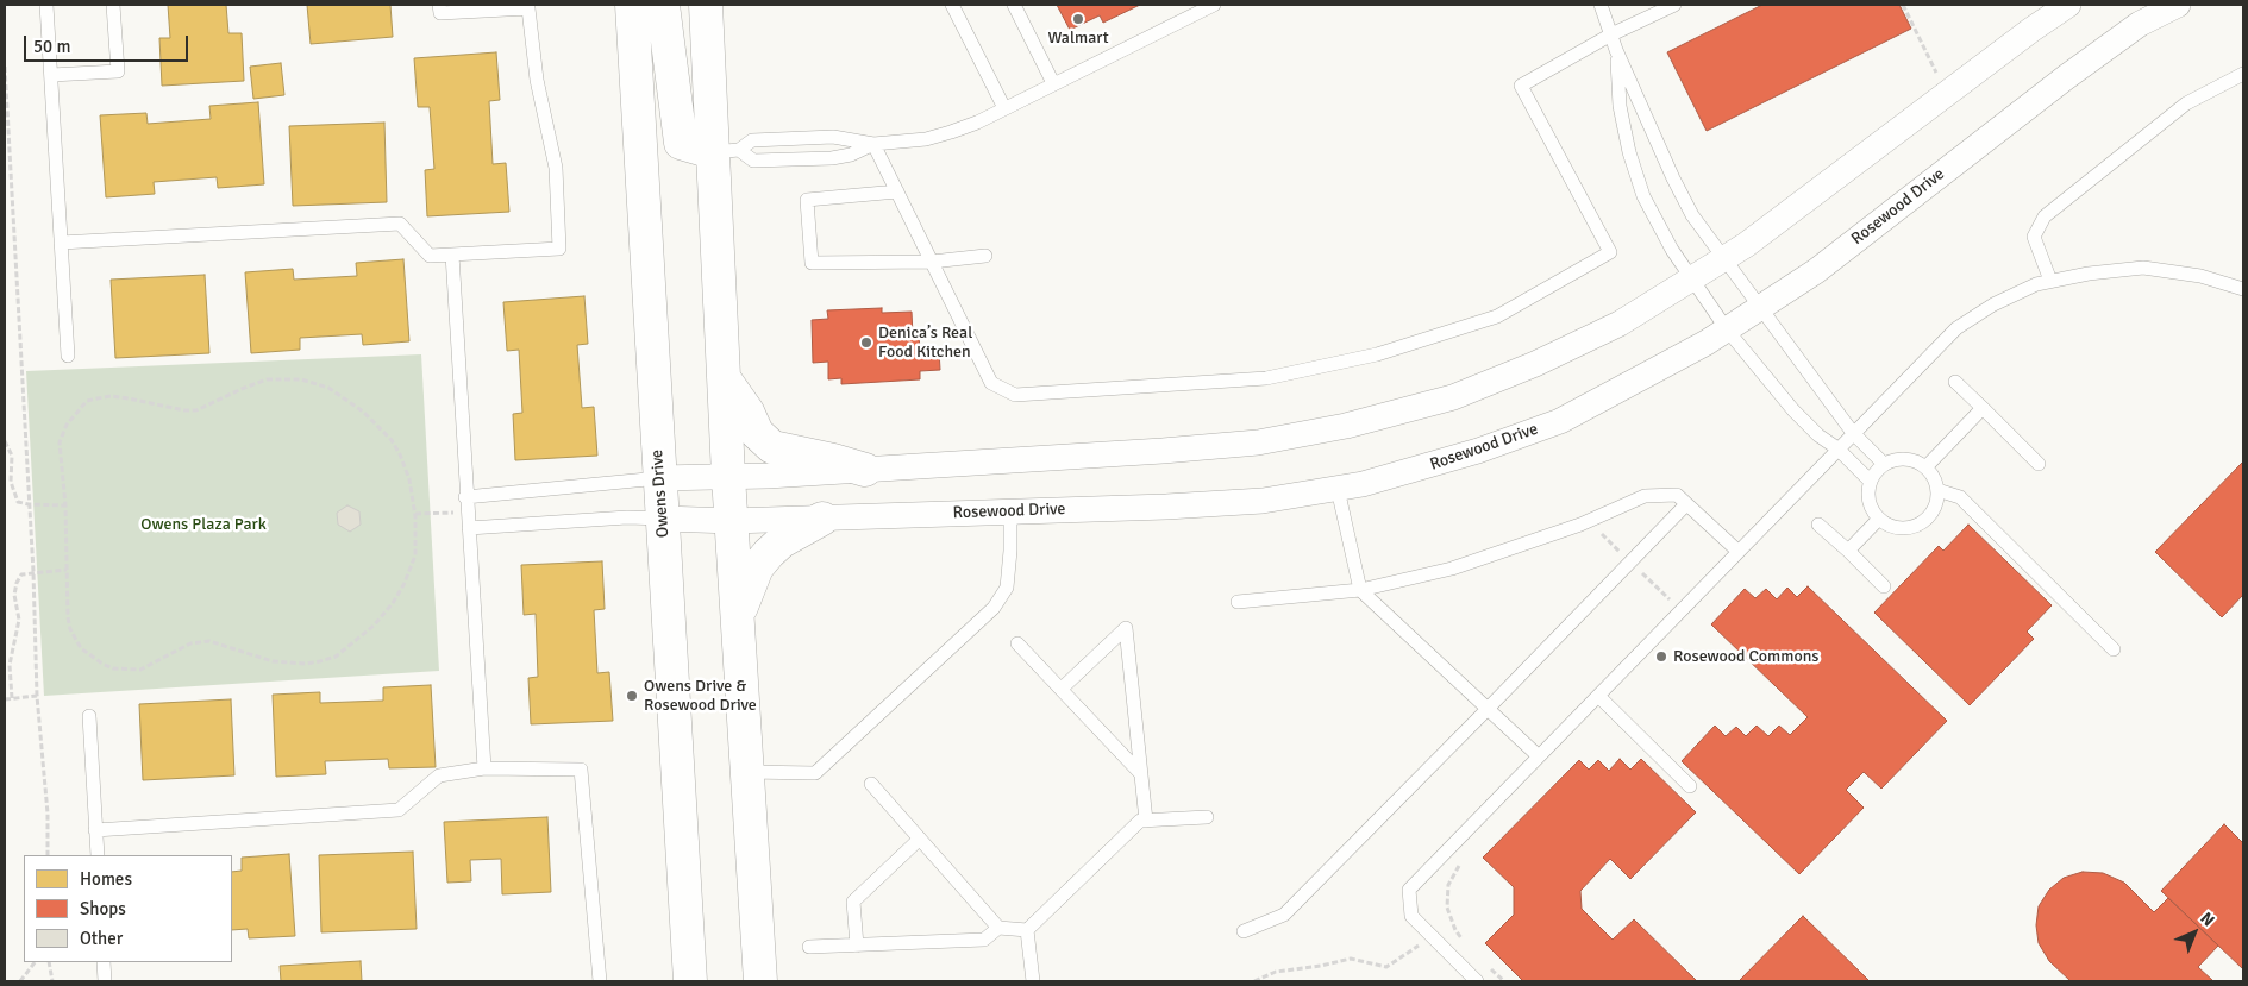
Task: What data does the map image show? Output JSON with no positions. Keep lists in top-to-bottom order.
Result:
{
  "streets": {
    "street": ["Rosewood Drive", "Owens Drive"]
  },
  "crossings": [
    ["Rosewood Drive", "Owens Drive"]
  ],
  "parks": ["Owens Plaza Park"],
  "places": [
    "Walmart",
    "Denica’s Real Food Kitchen",
    "Rosewood Commons",
    "Owens Drive & Rosewood Drive"
  ],
  "legend": ["Homes", "Shops", "Other"],
  "scale_bar": "50 m",
  "north": "top right"
}
